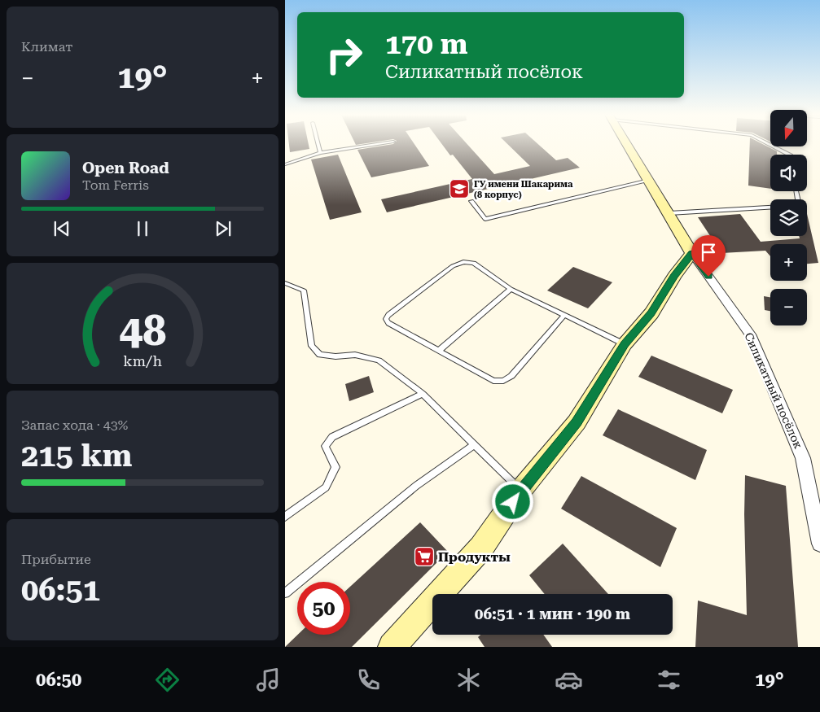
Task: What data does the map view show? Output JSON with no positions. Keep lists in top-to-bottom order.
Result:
{
  "streets": {
    "street": ["Силикатный посёлок"]
  },
  "places": {
    "school or university": ["ГУ имени Шакарима (8 корпус)"],
    "supermarket": ["Продукты"]
  },
  "north": "bottom",
  "page": {
    "tile": [
      "Климат",
      ["Запас хода · 43%", "215 km"],
      ["Прибытие", "06:51"]
    ],
    "turn": ["170 m", "Силикатный посёлок"],
    "heat": ["−", "19°", "+"],
    "map_buttons": ["+", "−"],
    "song": ["Open Road", "Tom Ferris"],
    "limit": "50",
    "trip": "06:51 · 1 мин · 190 m",
    "tabs": ["06:50", "19°"],
    "gauge": ["48", "km/h"]
  }
}
